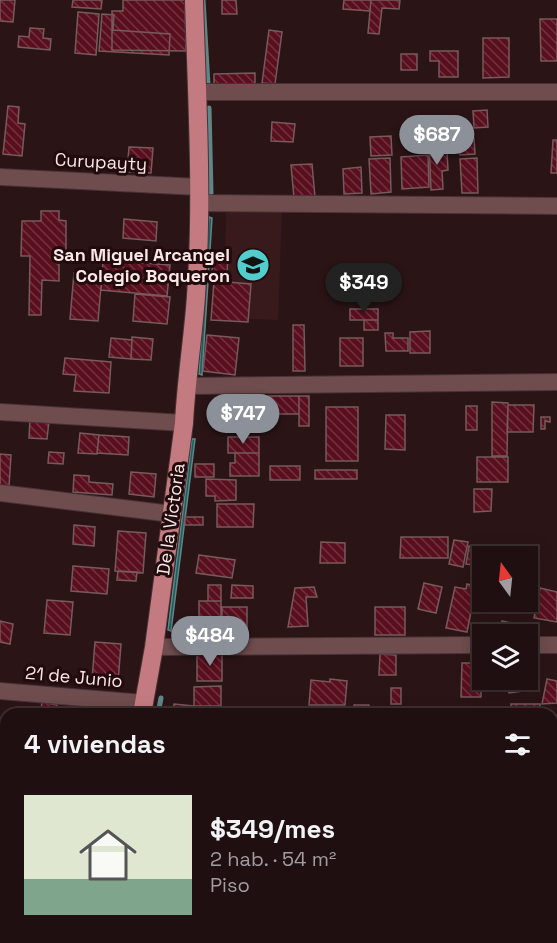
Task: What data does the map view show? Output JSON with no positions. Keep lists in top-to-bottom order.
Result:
{
  "streets": {
    "main road": ["De la Victoria"],
    "street": ["Curupayty", "21 de Junio"]
  },
  "crossings": [
    ["Curupayty", "De la Victoria"],
    ["De la Victoria", "21 de Junio"]
  ],
  "places": {
    "school or university": ["San Miguel Arcangel Colegio Boqueron"]
  },
  "north": "top",
  "page": {
    "price": [
      "$687",
      "$349",
      "$747",
      "$484"
    ],
    "heading": "4 viviendas",
    "list": [
      {
        "name": "$349/mes",
        "note": "2 hab. · 54 m² · Piso"
      }
    ]
  }
}
